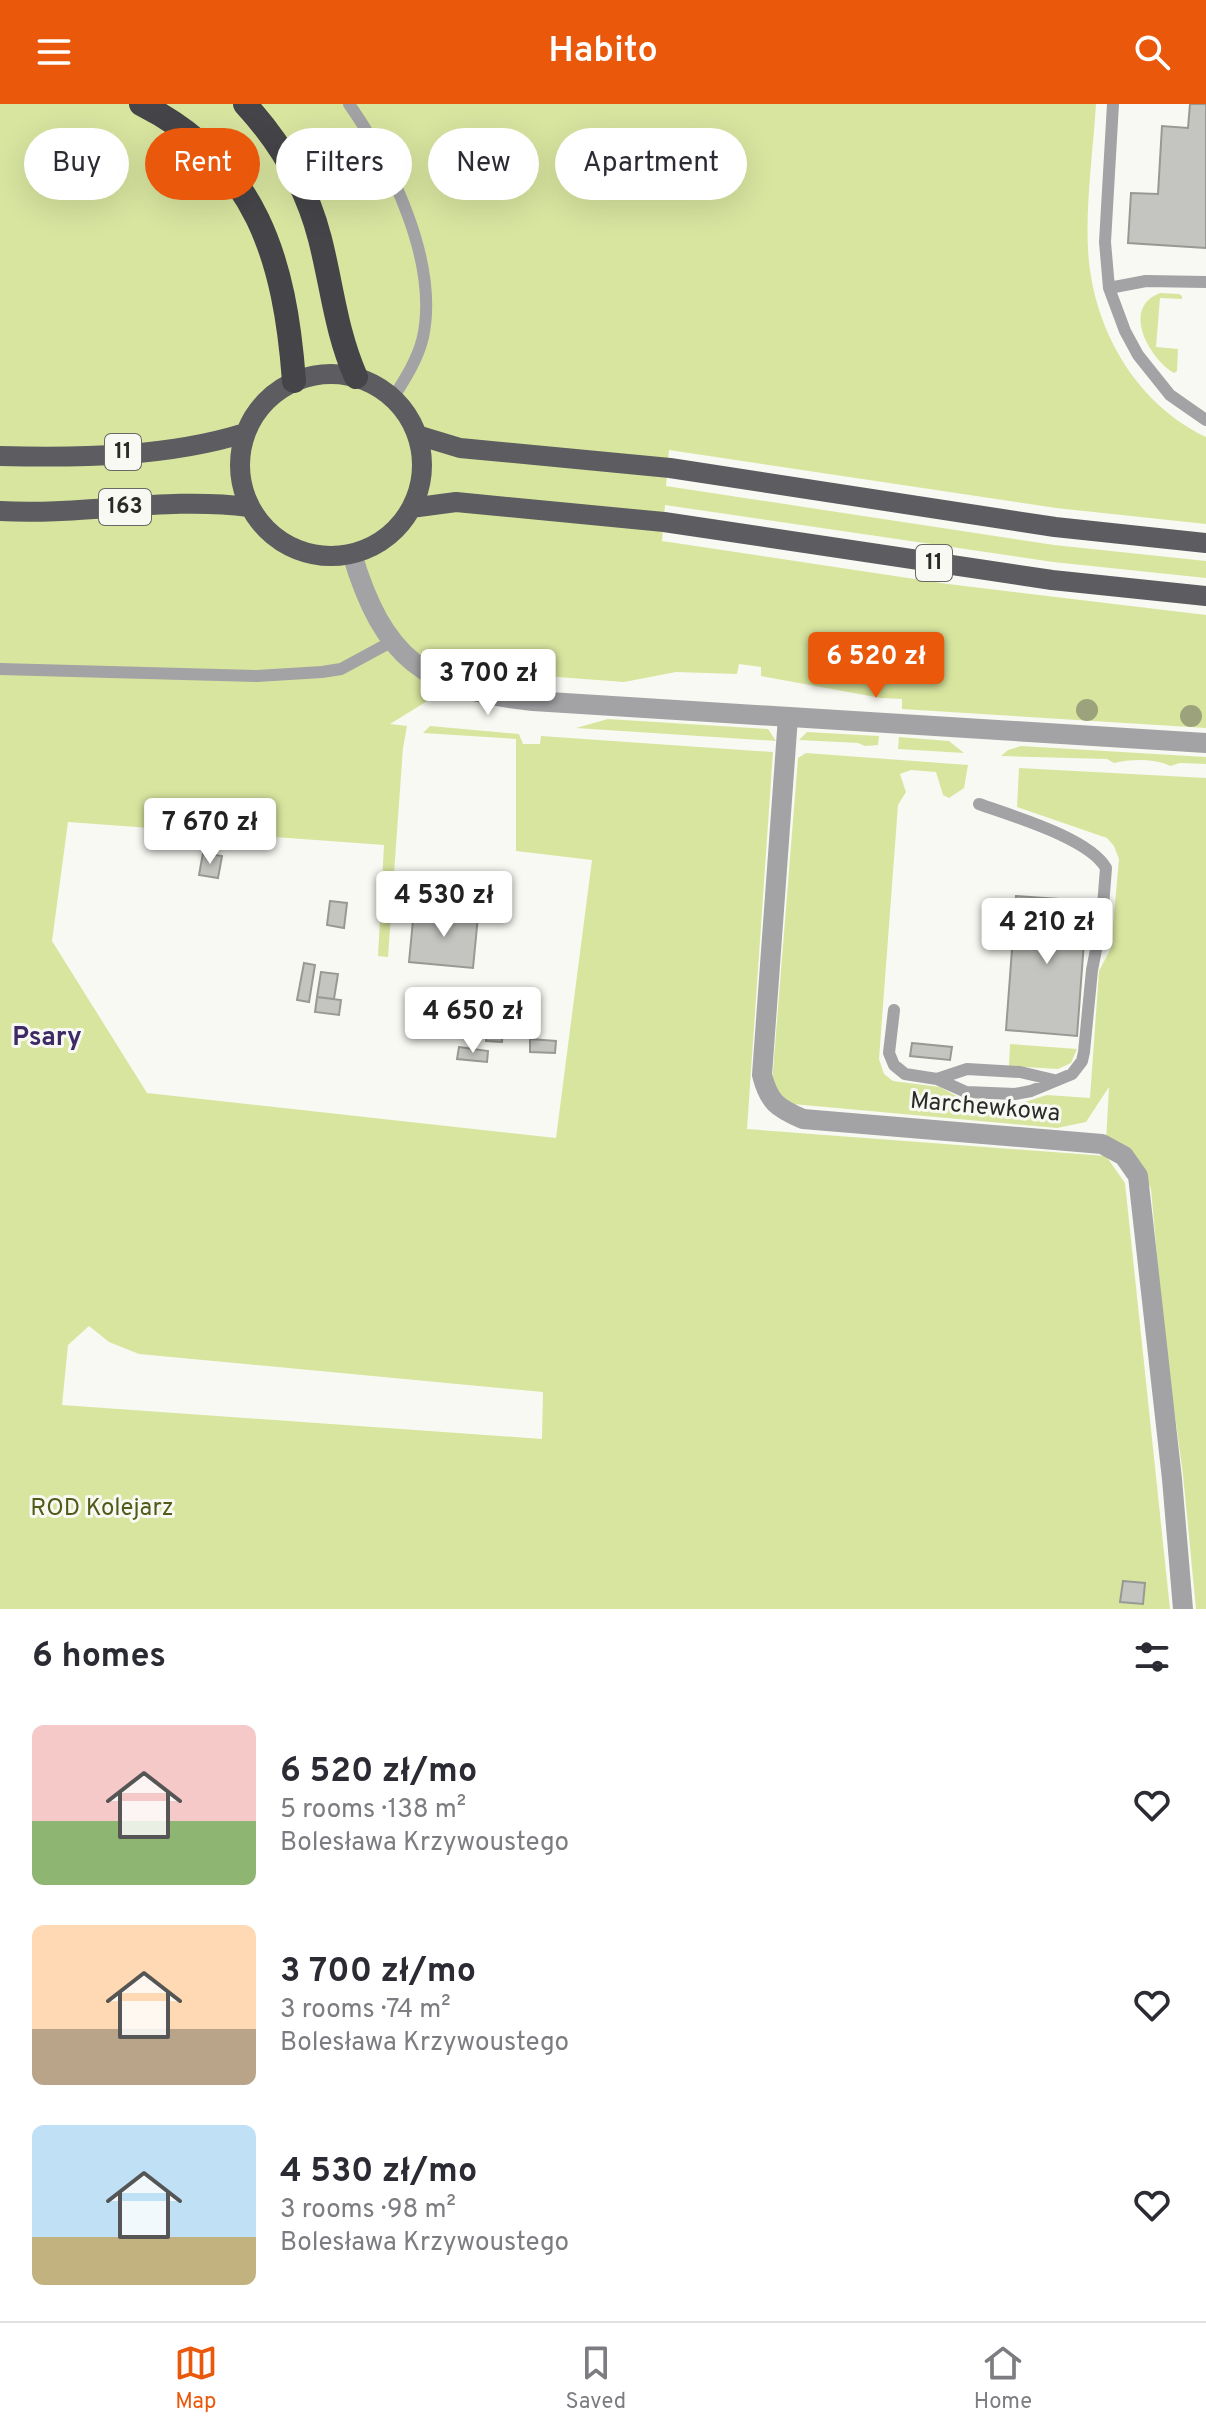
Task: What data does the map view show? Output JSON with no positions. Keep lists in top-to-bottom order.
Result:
{
  "streets": {
    "main road": ["11", "163"],
    "street": ["Marchewkowa"]
  },
  "crossings": [
    ["11", "163"]
  ],
  "districts": ["Psary"],
  "parks": ["ROD Kolejarz"],
  "page": {
    "header": "Habito",
    "chip": [
      "Buy",
      "Rent",
      "Filters",
      "New",
      "Apartment"
    ],
    "price": [
      "6 520 zł",
      "3 700 zł",
      "7 670 zł",
      "4 530 zł",
      "4 210 zł",
      "4 650 zł"
    ],
    "heading": "6 homes",
    "list": [
      {
        "name": "6 520 zł/mo",
        "note": "5 rooms · 138 m² · Bolesława Krzywoustego"
      },
      {
        "name": "3 700 zł/mo",
        "note": "3 rooms · 74 m² · Bolesława Krzywoustego"
      },
      {
        "name": "4 530 zł/mo",
        "note": "3 rooms · 98 m² · Bolesława Krzywoustego"
      }
    ],
    "tabs": ["Map", "Saved", "Home"]
  }
}
